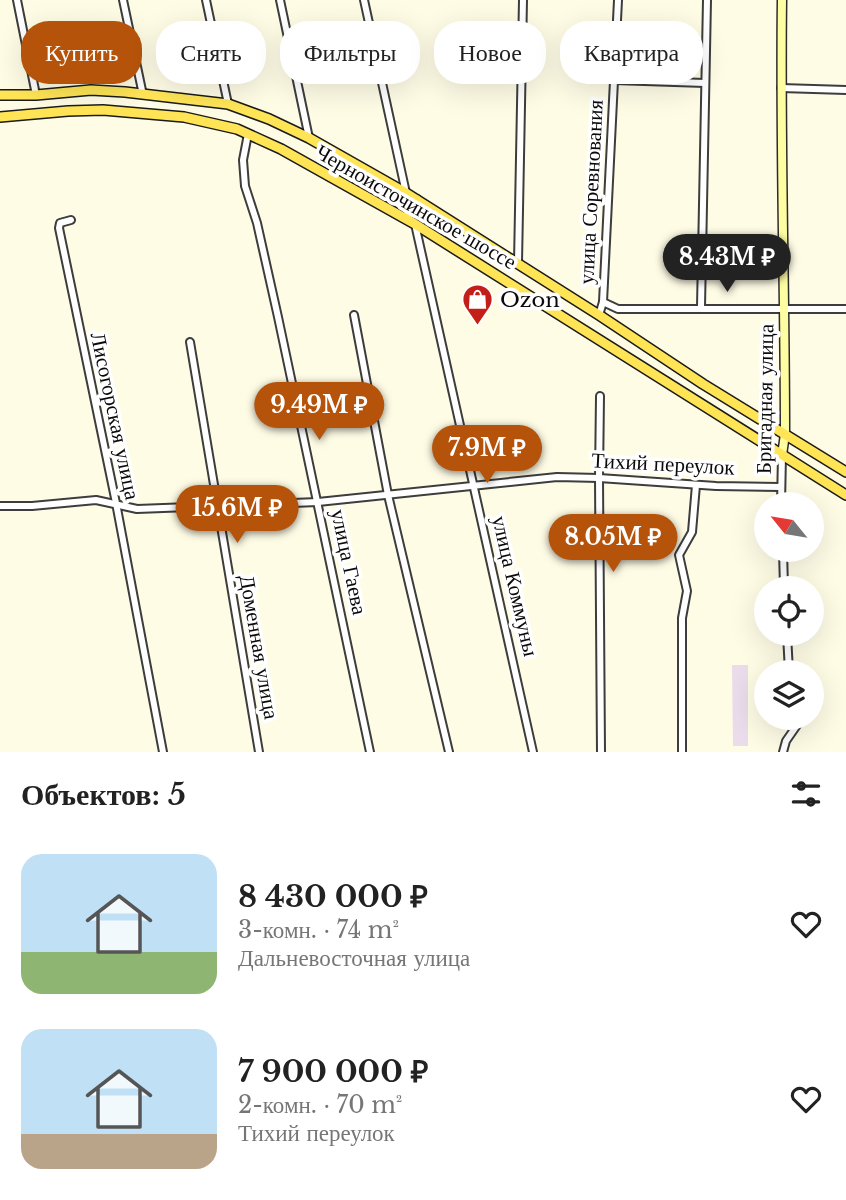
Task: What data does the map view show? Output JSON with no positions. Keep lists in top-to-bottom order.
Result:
{
  "streets": {
    "main road": ["Черноисточинское шоссе"],
    "street": [
      "улица Соревнования",
      "Бригадная улица",
      "Лисогорская улица",
      "Тихий переулок",
      "улица Гаева",
      "улица Коммуны",
      "Доменная улица"
    ]
  },
  "crossings": [
    ["улица Соревнования", "Черноисточинское шоссе"],
    ["Черноисточинское шоссе", "Бригадная улица"],
    ["Черноисточинское шоссе", "улица Гаева"],
    ["Черноисточинское шоссе", "улица Коммуны"],
    ["Бригадная улица", "Тихий переулок"],
    ["Лисогорская улица", "Тихий переулок"],
    ["Тихий переулок", "улица Гаева"],
    ["Тихий переулок", "улица Коммуны"],
    ["Тихий переулок", "Доменная улица"]
  ],
  "places": {
    "shop": ["Ozon"]
  },
  "north": "top left",
  "page": {
    "chip": [
      "Купить",
      "Снять",
      "Фильтры",
      "Новое",
      "Квартира"
    ],
    "price": [
      "8.43M ₽",
      "9.49M ₽",
      "7.9M ₽",
      "15.6M ₽",
      "8.05M ₽"
    ],
    "heading": "Объектов: 5",
    "list": [
      {
        "name": "8 430 000 ₽",
        "note": "3-комн. · 74 m² · Дальневосточная улица"
      },
      {
        "name": "7 900 000 ₽",
        "note": "2-комн. · 70 m² · Тихий переулок"
      }
    ]
  }
}
